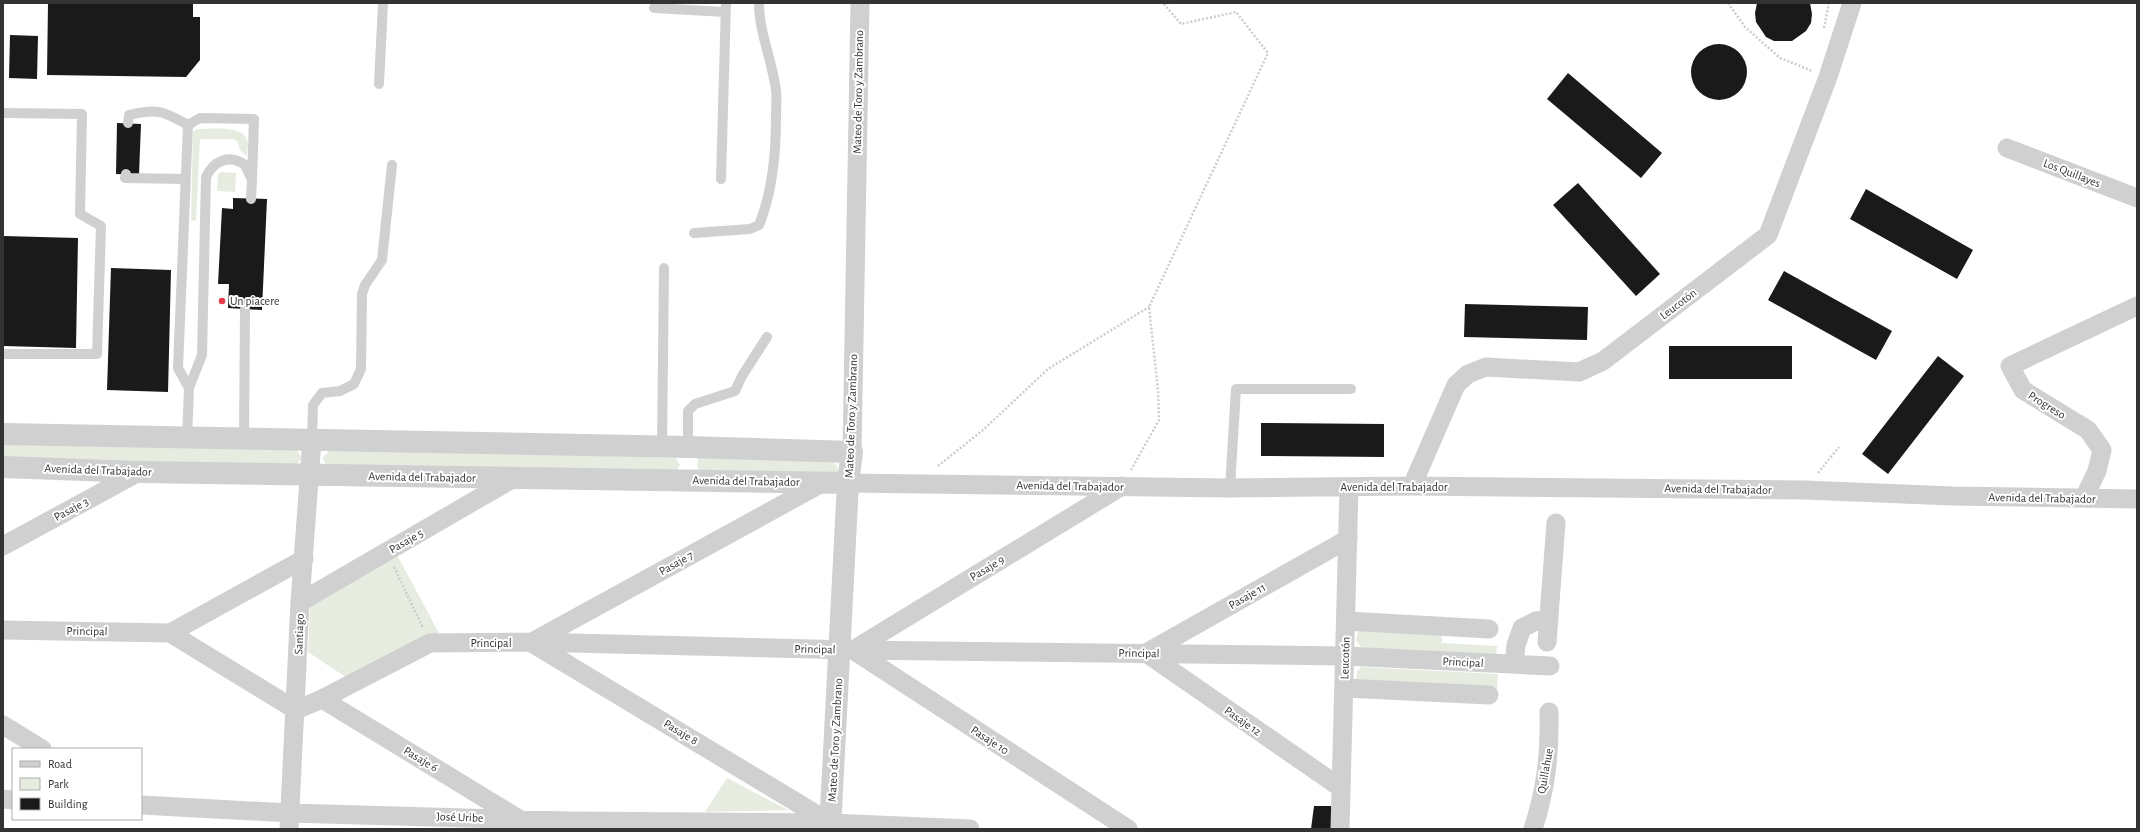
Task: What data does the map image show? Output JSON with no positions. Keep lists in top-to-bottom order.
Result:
{
  "streets": {
    "street": [
      "Mateo de Toro y Zambrano",
      "Los Quillayes",
      "Leucotón",
      "Progreso",
      "Avenida del Trabajador",
      "Pasaje 3",
      "Pasaje 5",
      "Pasaje 7",
      "Pasaje 9",
      "Pasaje 11",
      "Principal",
      "Santiago",
      "Pasaje 12",
      "Pasaje 8",
      "Pasaje 10",
      "Pasaje 6",
      "Quillahue",
      "José Uribe"
    ]
  },
  "crossings": [
    ["Mateo de Toro y Zambrano", "Avenida del Trabajador"],
    ["Mateo de Toro y Zambrano", "Pasaje 9"],
    ["Mateo de Toro y Zambrano", "Principal"],
    ["Mateo de Toro y Zambrano", "Pasaje 8"],
    ["Mateo de Toro y Zambrano", "Pasaje 10"],
    ["Mateo de Toro y Zambrano", "José Uribe"],
    ["Leucotón", "Avenida del Trabajador"],
    ["Leucotón", "Pasaje 11"],
    ["Leucotón", "Principal"],
    ["Leucotón", "Pasaje 12"],
    ["Progreso", "Avenida del Trabajador"],
    ["Avenida del Trabajador", "Pasaje 3"],
    ["Avenida del Trabajador", "Pasaje 5"],
    ["Avenida del Trabajador", "Pasaje 7"],
    ["Avenida del Trabajador", "Pasaje 9"],
    ["Avenida del Trabajador", "Santiago"],
    ["Pasaje 5", "Santiago"],
    ["Pasaje 7", "Principal"],
    ["Pasaje 7", "Pasaje 8"],
    ["Pasaje 9", "Principal"],
    ["Pasaje 9", "Pasaje 10"],
    ["Pasaje 11", "Principal"],
    ["Pasaje 11", "Pasaje 12"],
    ["Principal", "Santiago"],
    ["Principal", "Pasaje 12"],
    ["Principal", "Pasaje 8"],
    ["Principal", "Pasaje 10"],
    ["Principal", "Pasaje 6"],
    ["Santiago", "José Uribe"],
    ["Pasaje 8", "José Uribe"],
    ["Pasaje 6", "José Uribe"]
  ],
  "places": ["Un piacere"],
  "legend": ["Road", "Park", "Building"]
}
